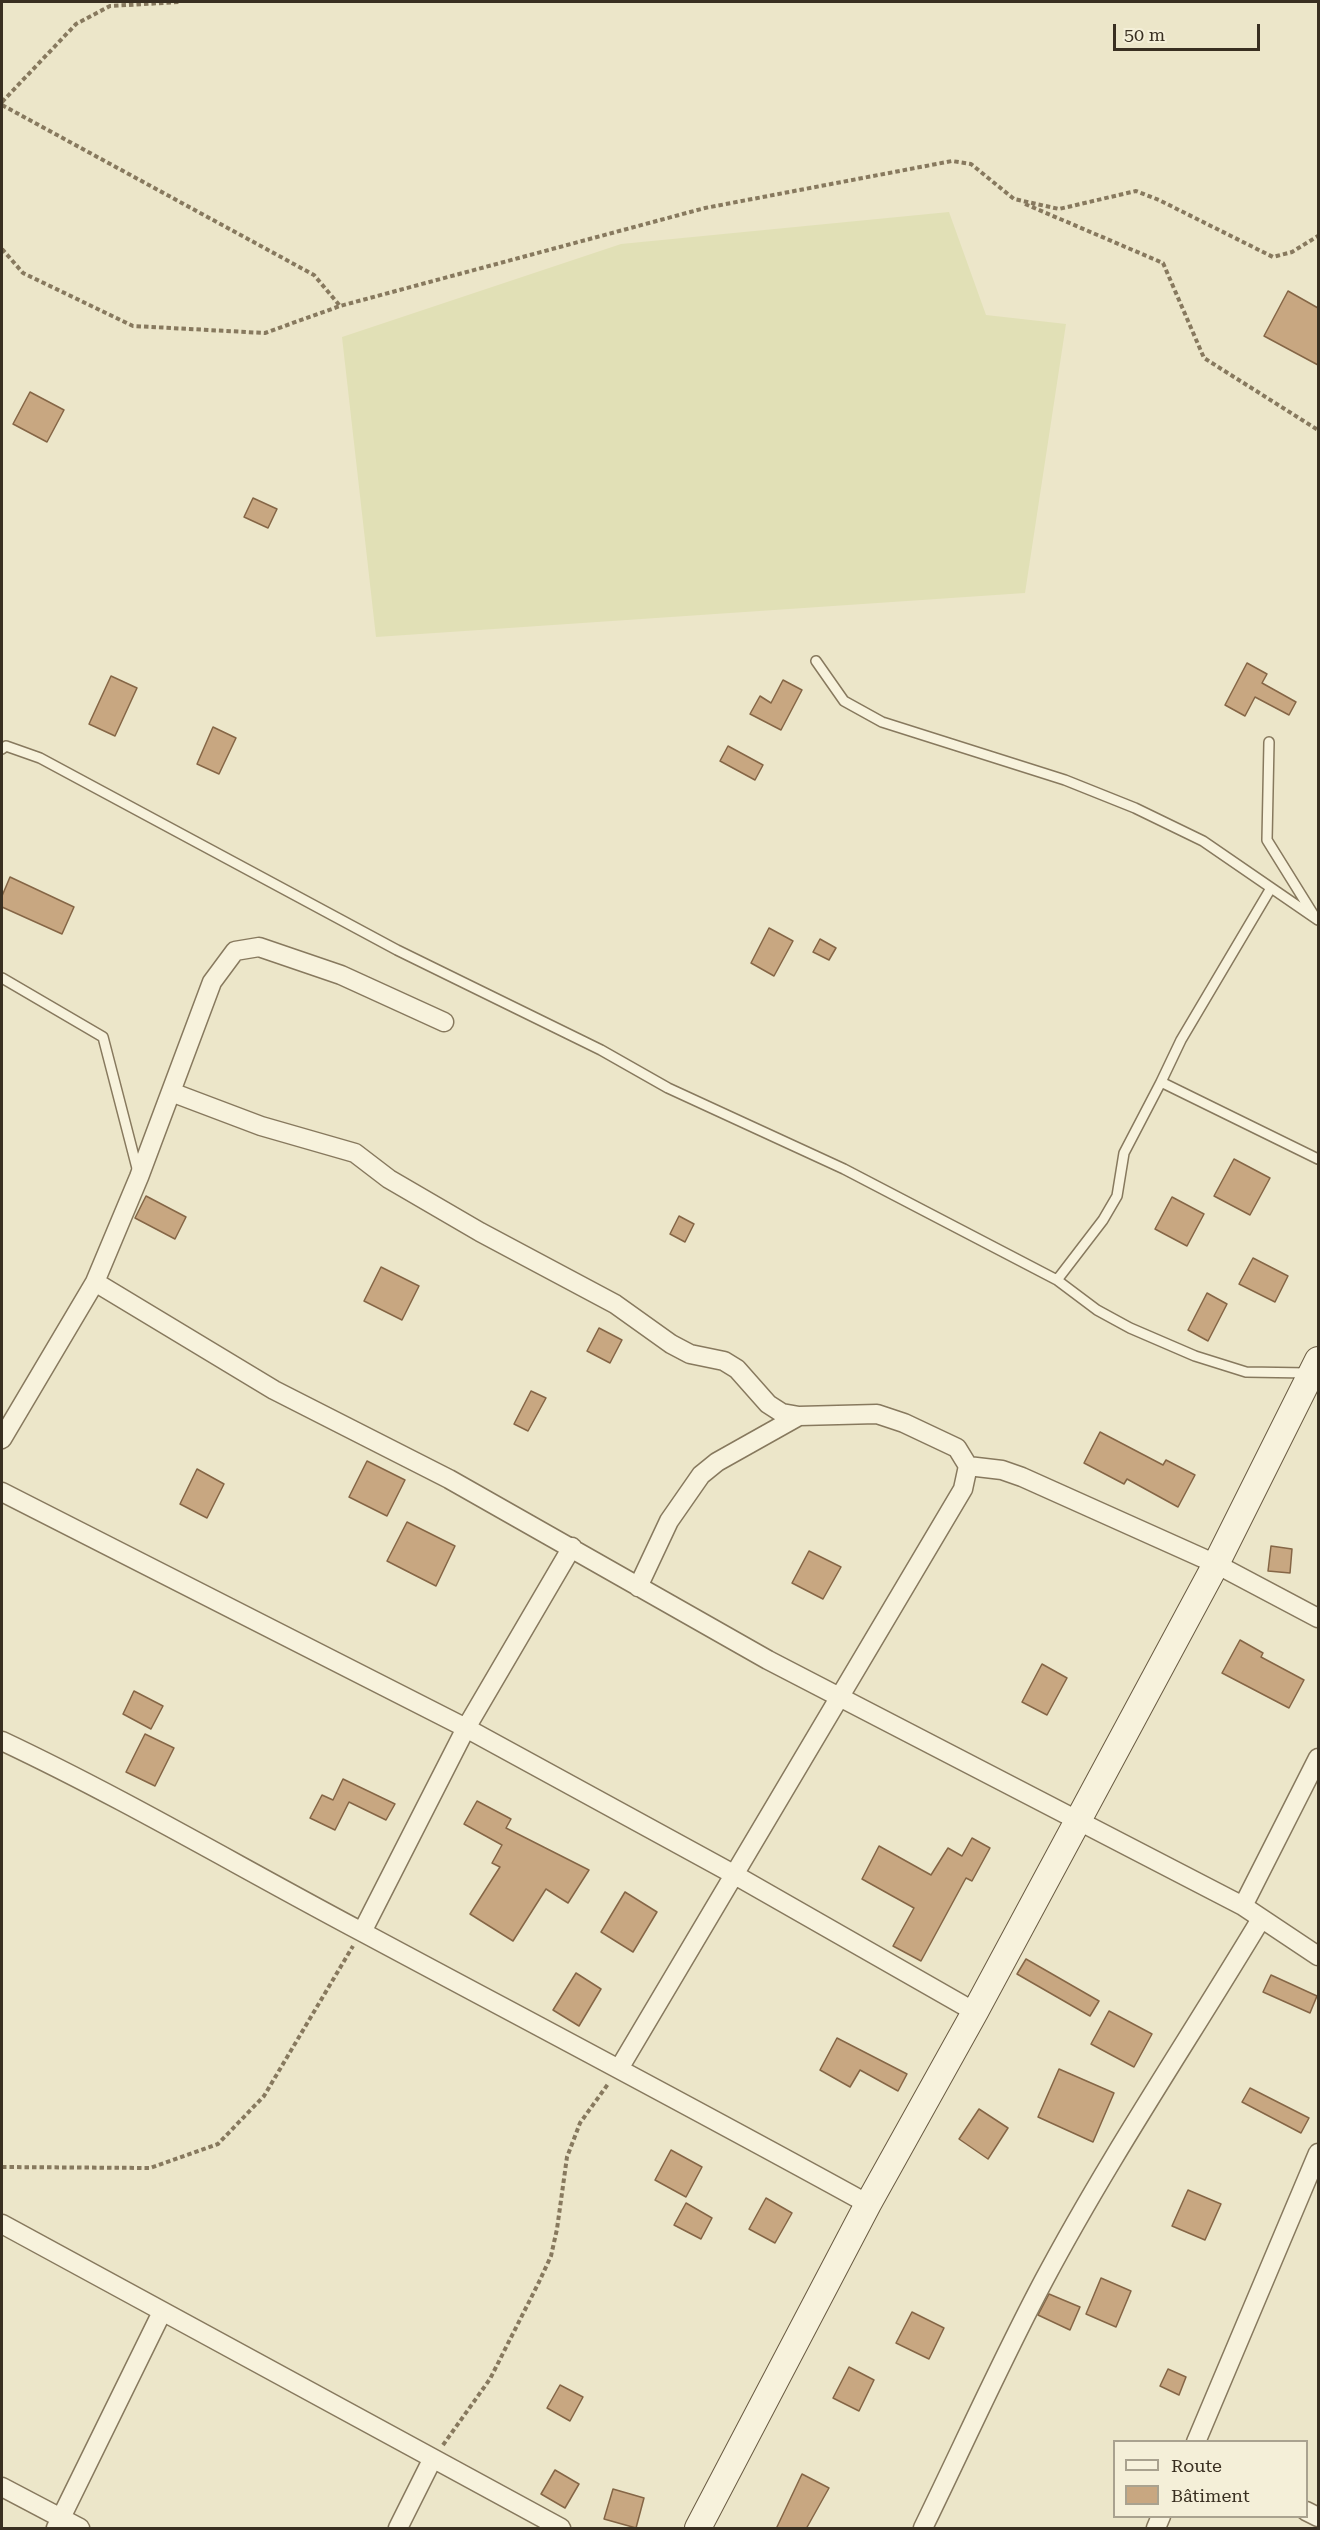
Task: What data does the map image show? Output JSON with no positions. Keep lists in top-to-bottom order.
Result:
{
  "legend": ["Route", "Bâtiment"],
  "scale_bar": "50 m"
}
